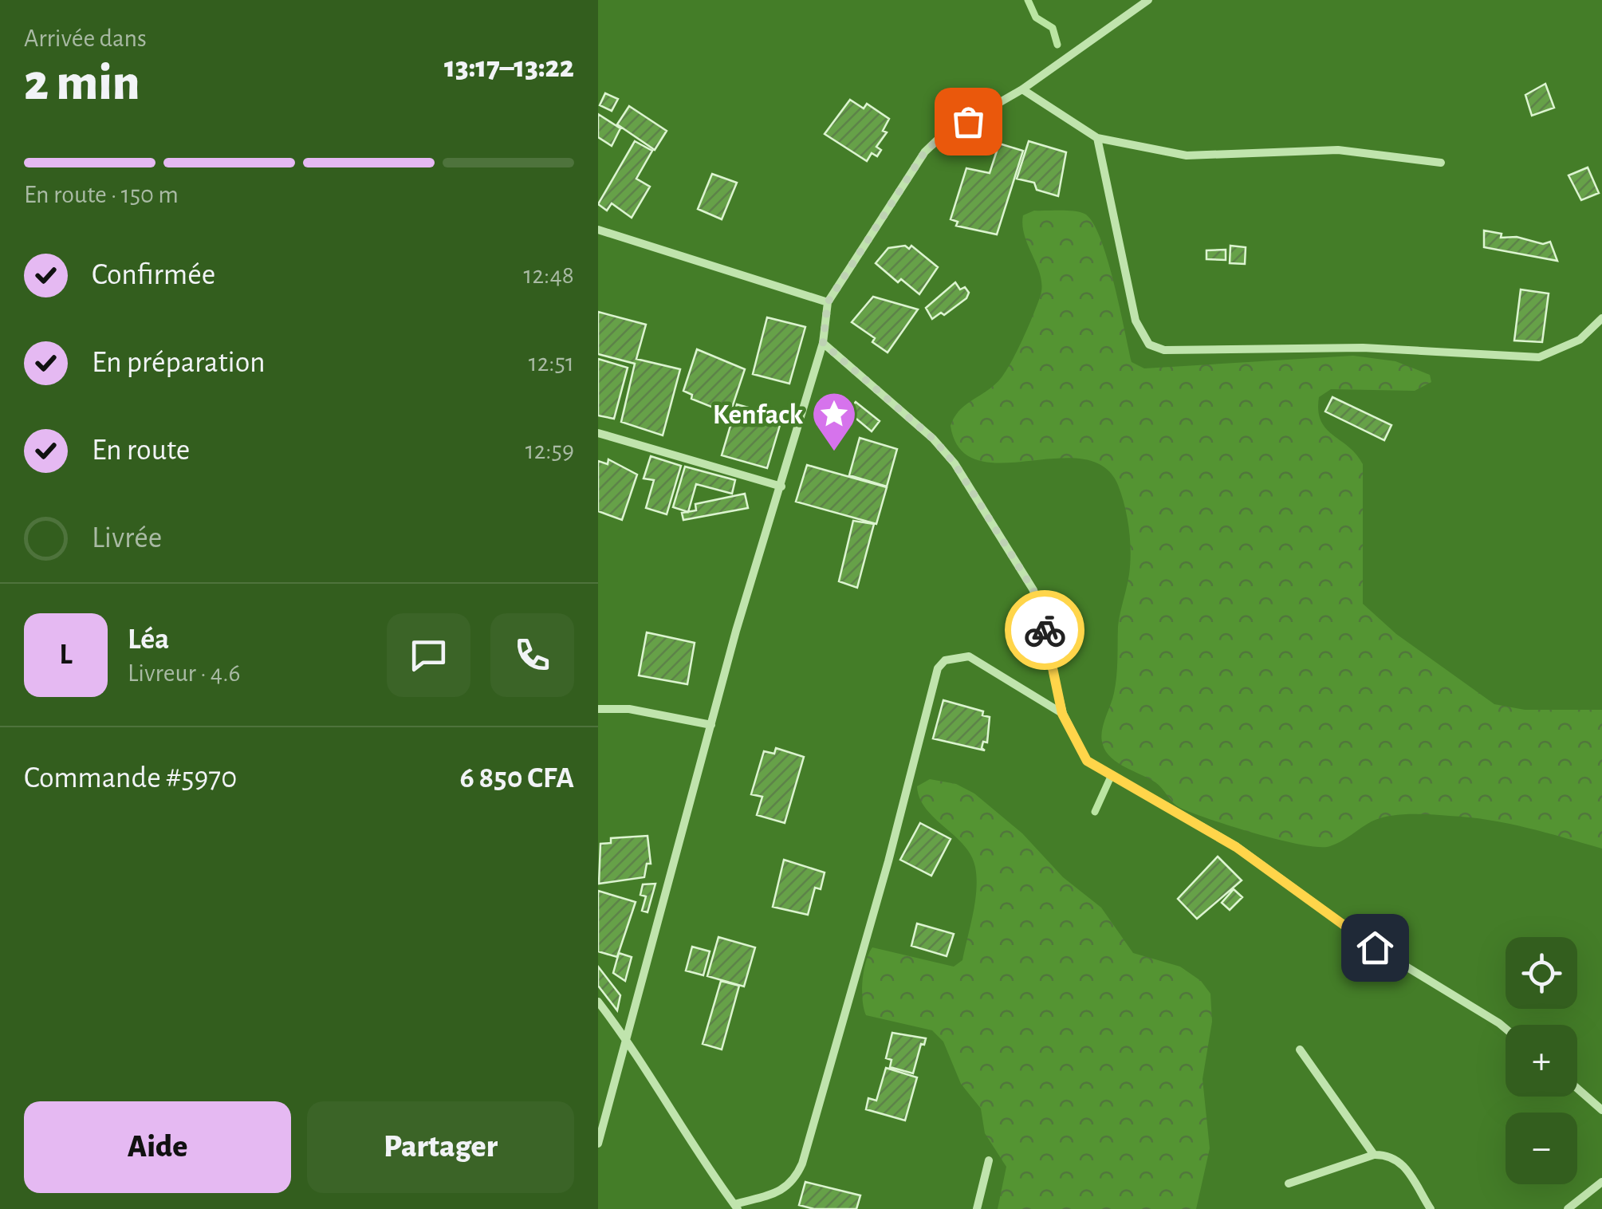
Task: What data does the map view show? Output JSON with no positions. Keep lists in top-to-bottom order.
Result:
{
  "places": {
    "place": ["Kenfack"]
  },
  "page": {
    "heading": ["2 min", "Arrivée dans", "13:17–13:22"],
    "panel": [
      "Léa",
      "Livreur · 4.6",
      "Commande #5970",
      "6 850 CFA"
    ],
    "bar": "En route · 150 m",
    "list": [
      ["Confirmée", "12:48"],
      ["En préparation", "12:51"],
      ["En route", "12:59"],
      "Livrée"
    ],
    "round": "L",
    "map_buttons": ["+", "−"],
    "buttons": ["Aide", "Partager"]
  }
}
